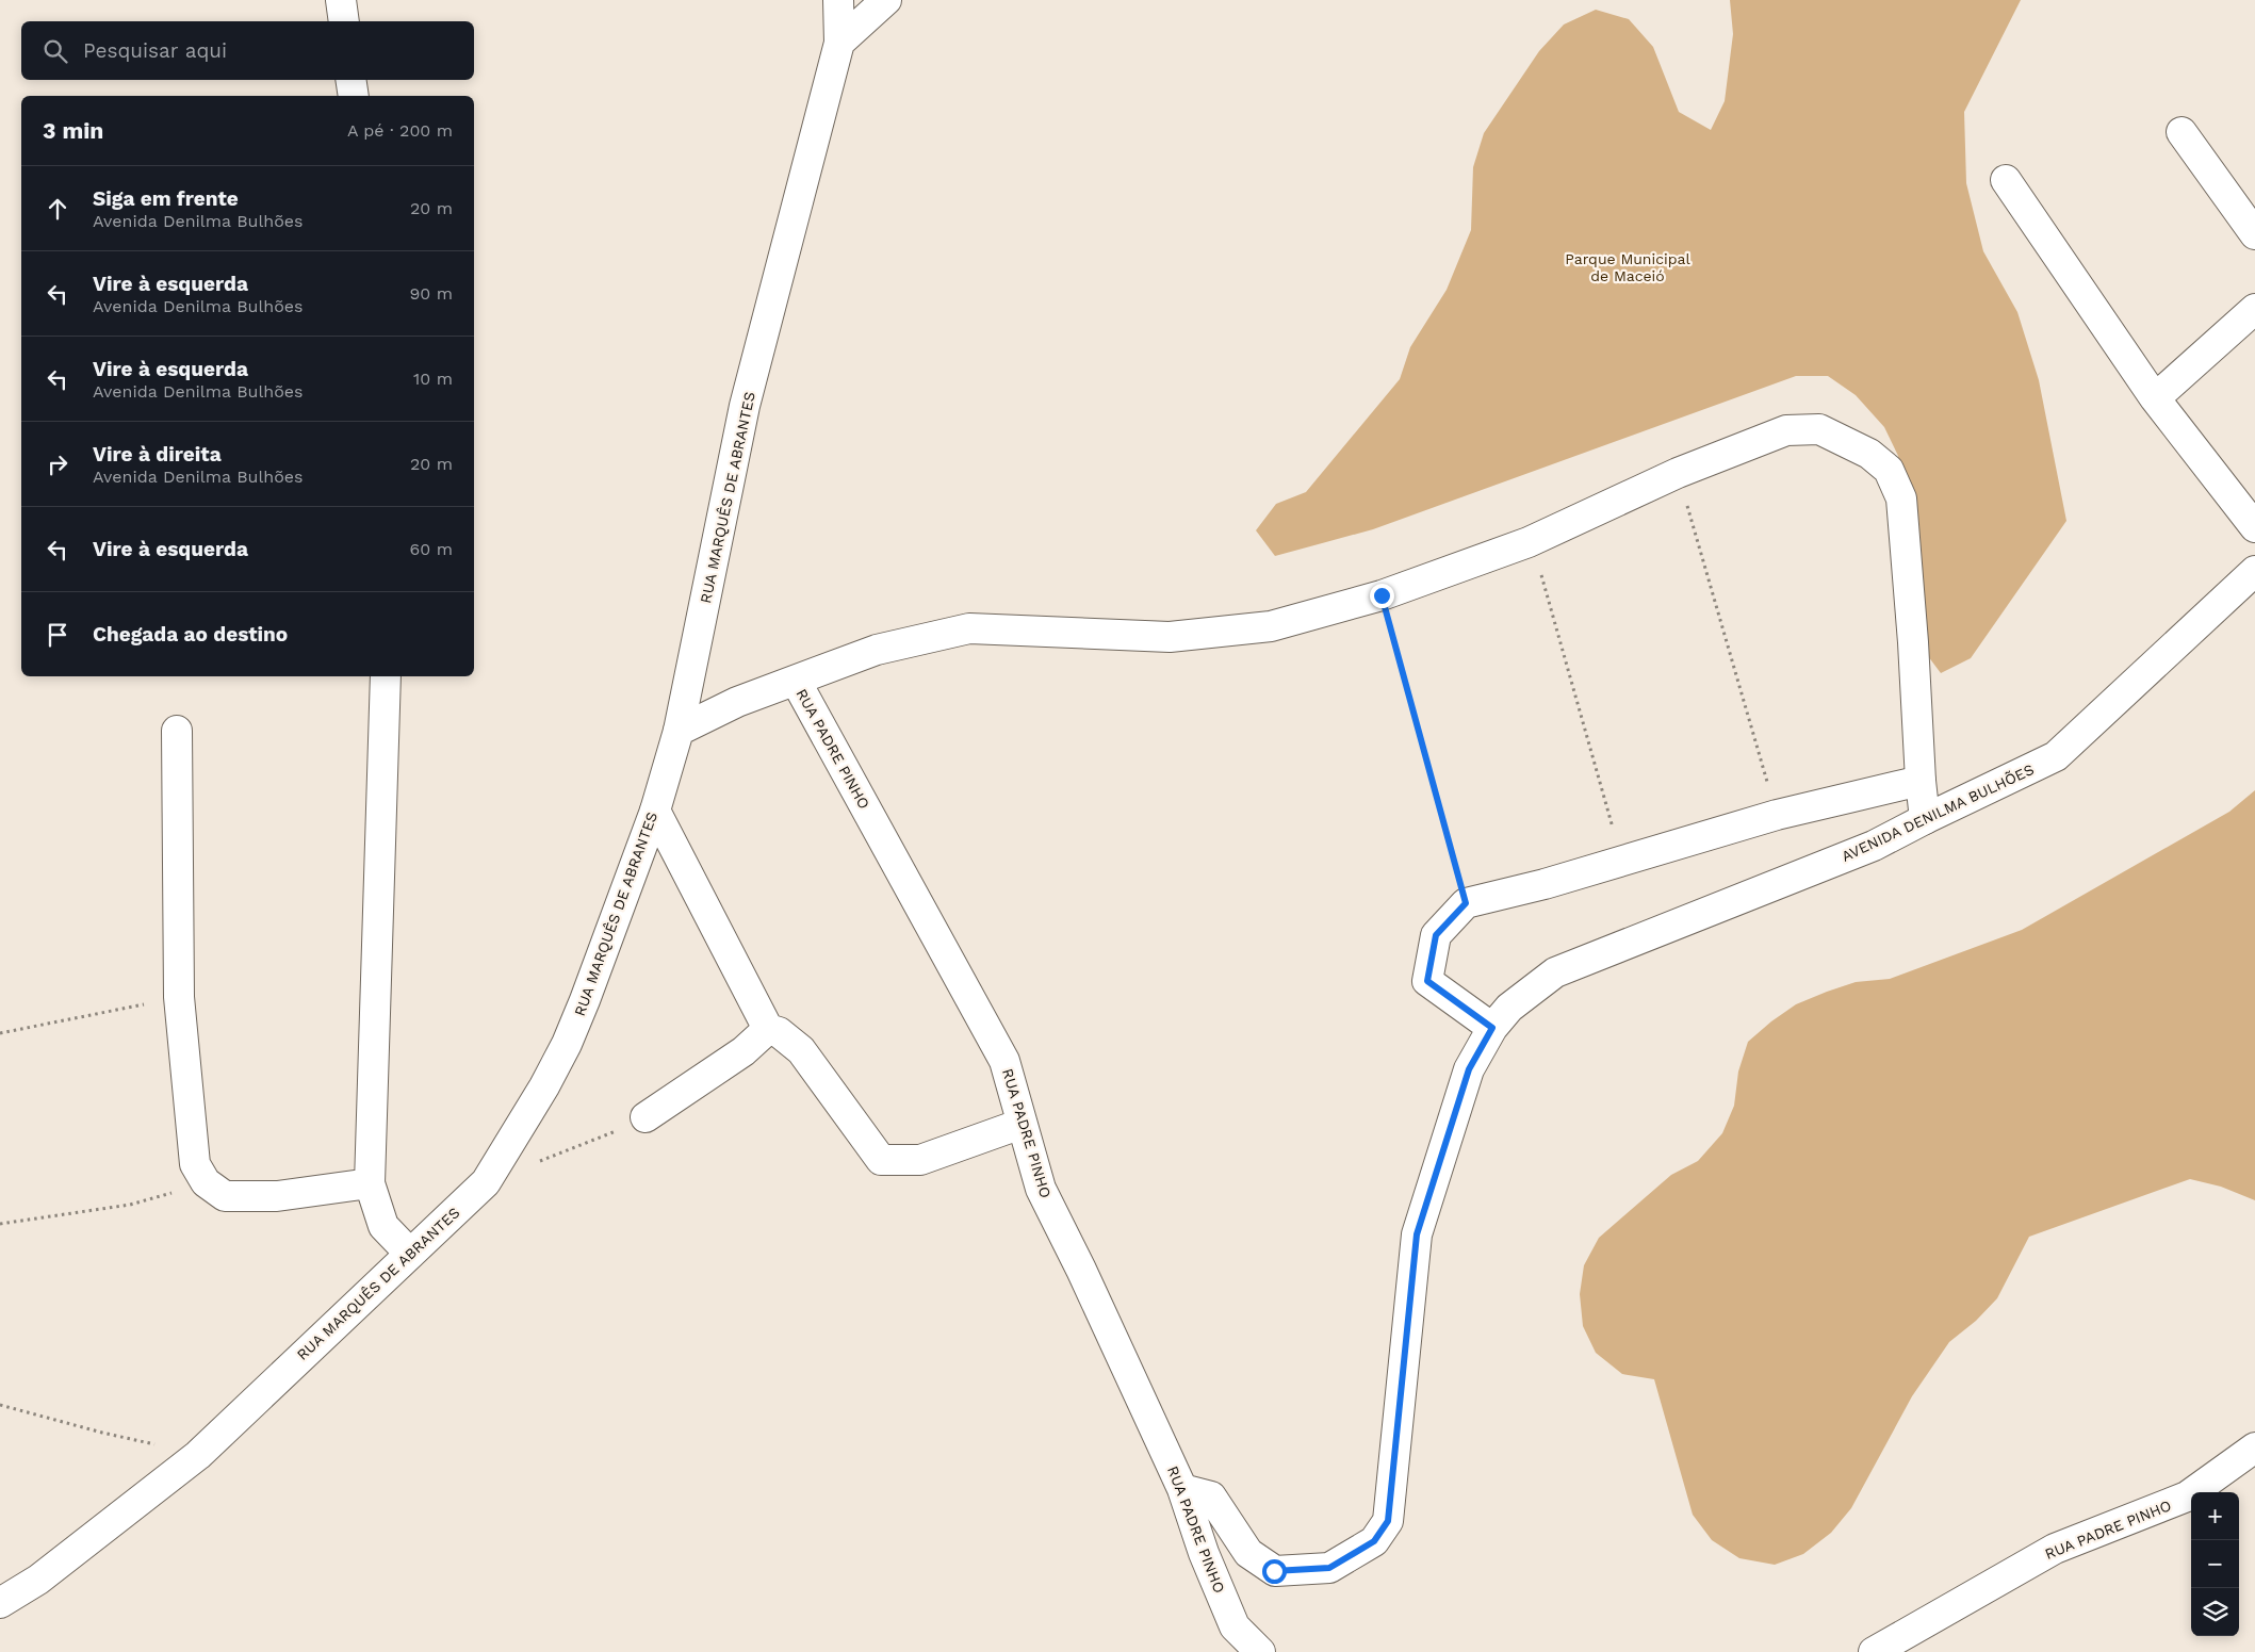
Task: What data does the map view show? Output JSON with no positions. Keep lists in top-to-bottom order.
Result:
{
  "streets": {
    "street": ["RUA MARQUÊS DE ABRANTES", "RUA PADRE PINHO", "AVENIDA DENILMA BULHÕES"]
  },
  "crossings": [
    ["RUA PADRE PINHO", "AVENIDA DENILMA BULHÕES"]
  ],
  "parks": ["Parque Municipal de Maceió"],
  "page": {
    "search": "Pesquisar aqui",
    "heading": ["3 min", "A pé · 200 m"],
    "list": [
      ["Siga em frente", "Avenida Denilma Bulhões", "20 m"],
      ["Vire à esquerda", "Avenida Denilma Bulhões", "90 m"],
      ["Vire à esquerda", "Avenida Denilma Bulhões", "10 m"],
      ["Vire à direita", "Avenida Denilma Bulhões", "20 m"],
      ["Vire à esquerda", "60 m"],
      "Chegada ao destino"
    ],
    "map_buttons": ["+", "−"]
  }
}
